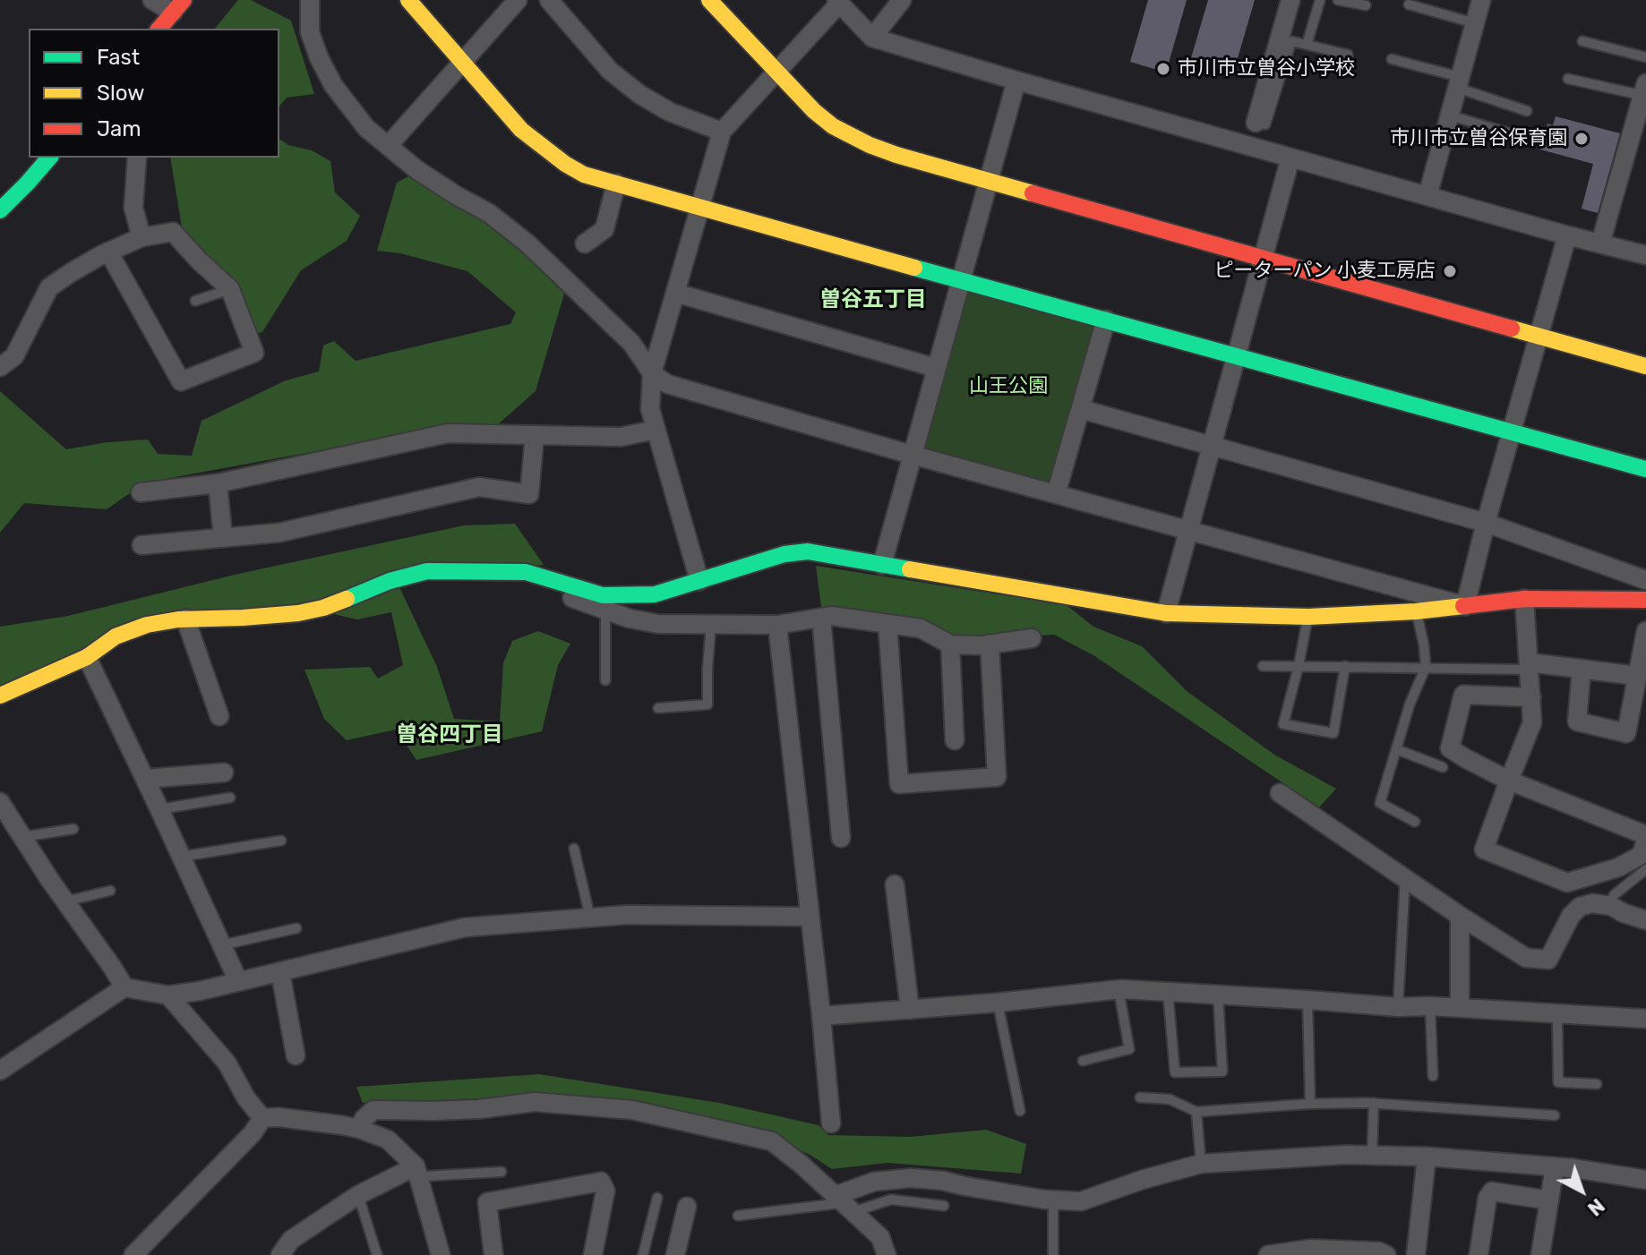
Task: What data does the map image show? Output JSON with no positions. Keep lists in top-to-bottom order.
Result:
{
  "districts": ["曽谷五丁目", "曽谷四丁目"],
  "parks": ["山王公園"],
  "places": ["市川市立曽谷小学校", "市川市立曽谷保育園", "ピーターパン 小麦工房店"],
  "legend": ["Fast", "Slow", "Jam"],
  "north": "bottom right"
}
